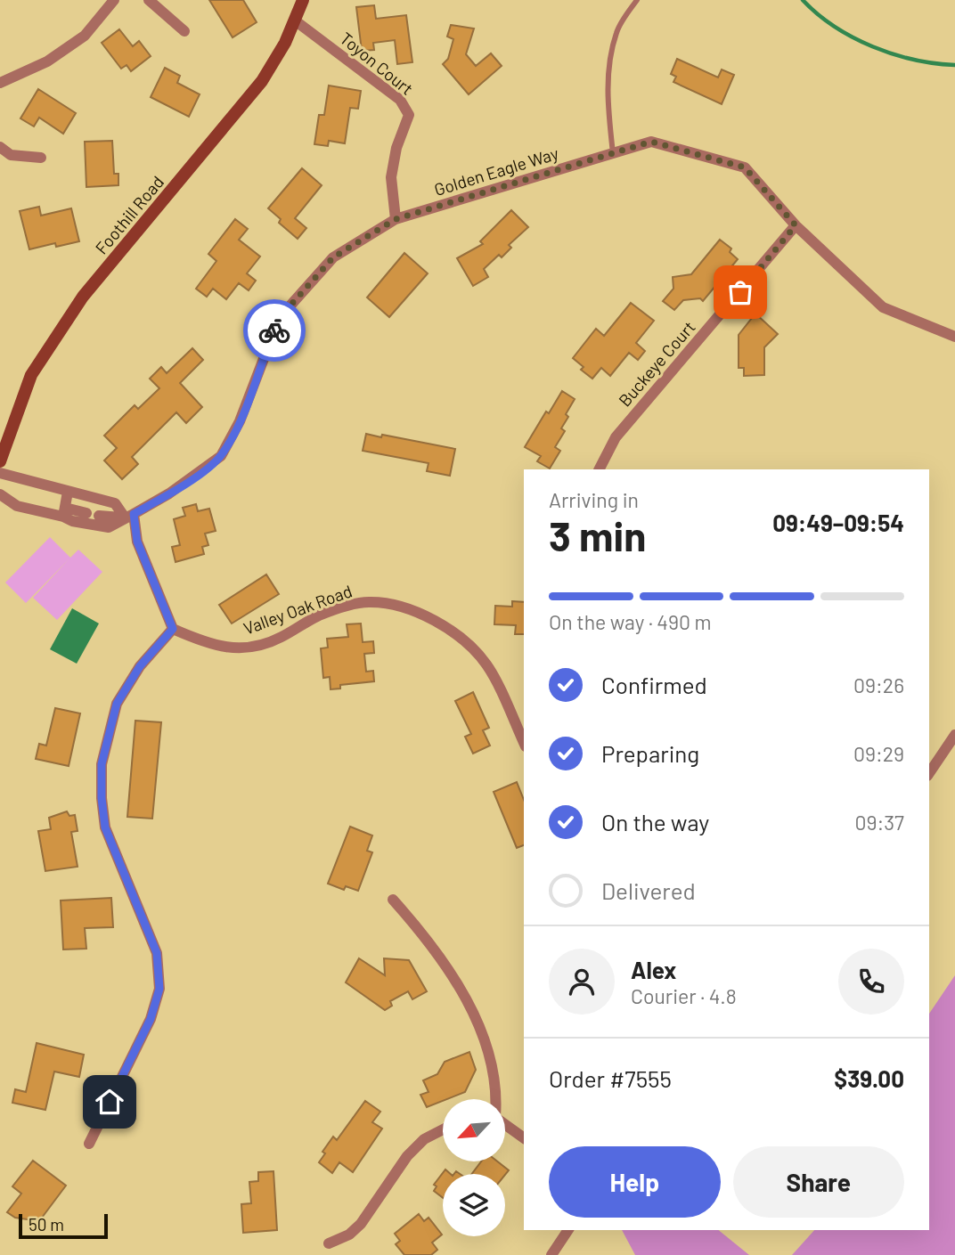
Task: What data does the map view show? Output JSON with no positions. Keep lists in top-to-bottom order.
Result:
{
  "streets": {
    "main road": ["Foothill Road"],
    "street": [
      "Toyon Court",
      "Golden Eagle Way",
      "Buckeye Court",
      "Valley Oak Road"
    ]
  },
  "crossings": [
    ["Toyon Court", "Golden Eagle Way"],
    ["Toyon Court", "Foothill Road"],
    ["Golden Eagle Way", "Buckeye Court"]
  ],
  "scale_bar": "50 m",
  "north": "bottom left",
  "page": {
    "heading": ["3 min", "Arriving in", "09:49–09:54"],
    "panel": [
      "Alex",
      "Courier · 4.8",
      "Order #7555",
      "$39.00"
    ],
    "bar": "On the way · 490 m",
    "list": [
      ["Confirmed", "09:26"],
      ["Preparing", "09:29"],
      ["On the way", "09:37"],
      "Delivered"
    ],
    "buttons": ["Help", "Share"],
    "scale": "50 m"
  }
}
